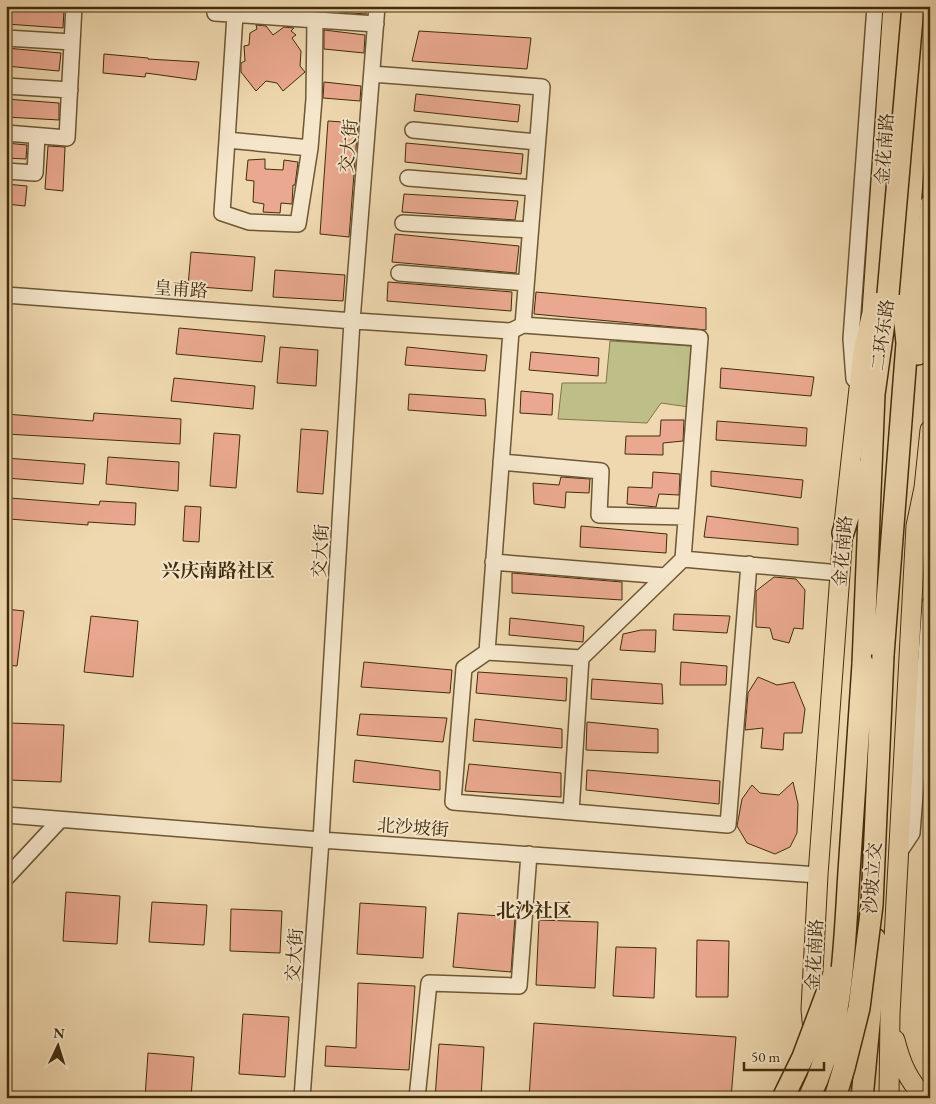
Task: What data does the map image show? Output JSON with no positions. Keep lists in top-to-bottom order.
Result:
{
  "streets": {
    "highway": ["二环东路", "沙坡立交"],
    "main road": ["金花南路"],
    "street": ["交大街", "皇甫路", "北沙坡街"]
  },
  "crossings": [
    ["交大街", "皇甫路"],
    ["交大街", "北沙坡街"],
    ["金花南路", "二环东路"],
    ["金花南路", "北沙坡街"],
    ["二环东路", "沙坡立交"]
  ],
  "districts": ["兴庆南路社区", "北沙社区"],
  "scale_bar": "50 m",
  "north": "top"
}
